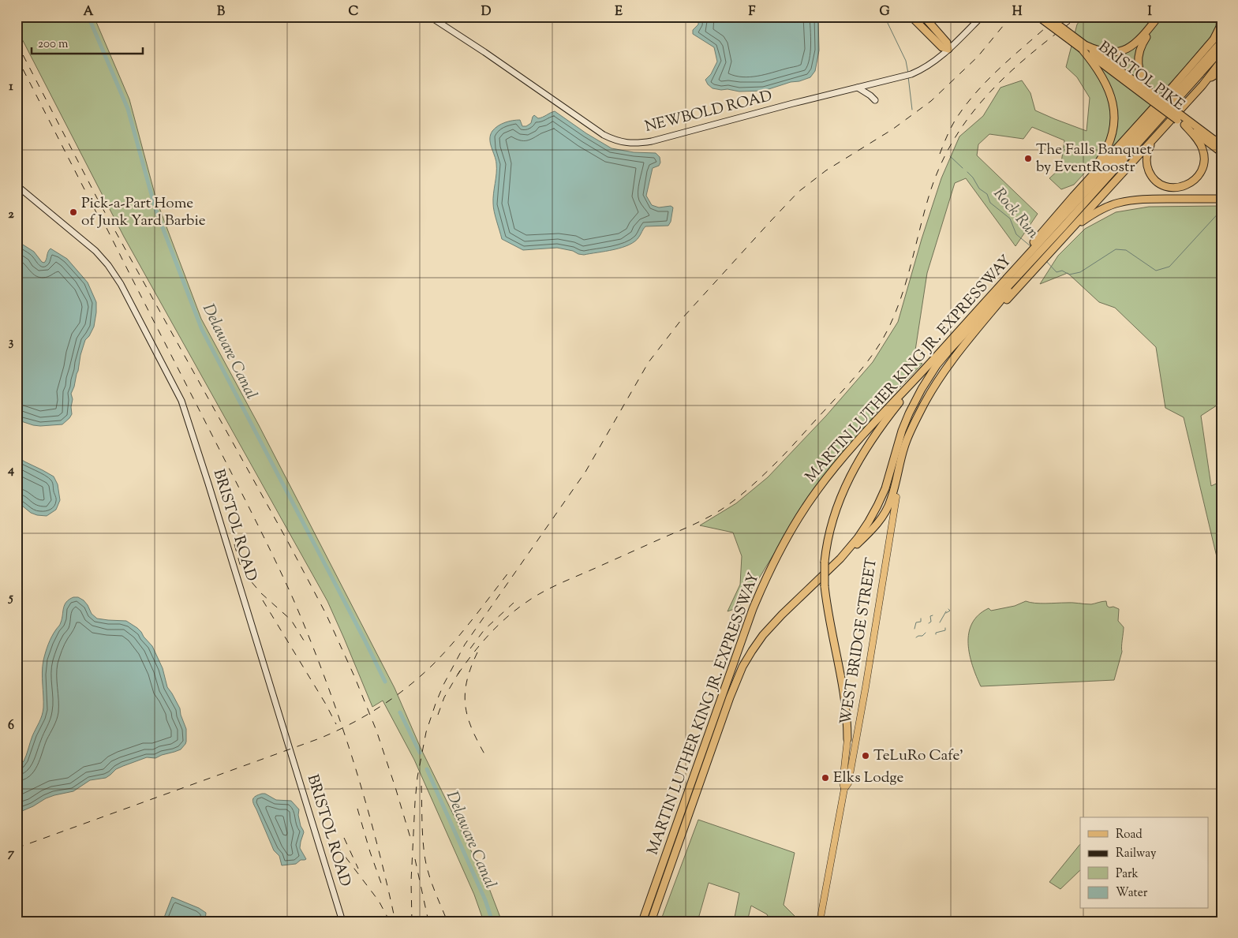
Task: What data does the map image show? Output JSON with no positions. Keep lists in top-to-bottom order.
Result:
{
  "streets": {
    "highway": ["BRISTOL PIKE", "MARTIN LUTHER KING JR. EXPRESSWAY"],
    "main road": ["NEWBOLD ROAD", "BRISTOL ROAD", "WEST BRIDGE STREET"]
  },
  "water": ["Rock Run", "Delaware Canal"],
  "places": [
    "The Falls Banquet by EventRoostr",
    "Pick-a-Part Home of Junk Yard Barbie",
    "TeLuRo Cafe'",
    "Elks Lodge"
  ],
  "legend": [
    "Road",
    "Railway",
    "Park",
    "Water"
  ],
  "scale_bar": "200 m",
  "grid": {
    "columns": [
      "A",
      "B",
      "C",
      "D",
      "E",
      "F",
      "G",
      "H",
      "I"
    ],
    "rows": [
      "1",
      "2",
      "3",
      "4",
      "5",
      "6",
      "7"
    ]
  }
}
